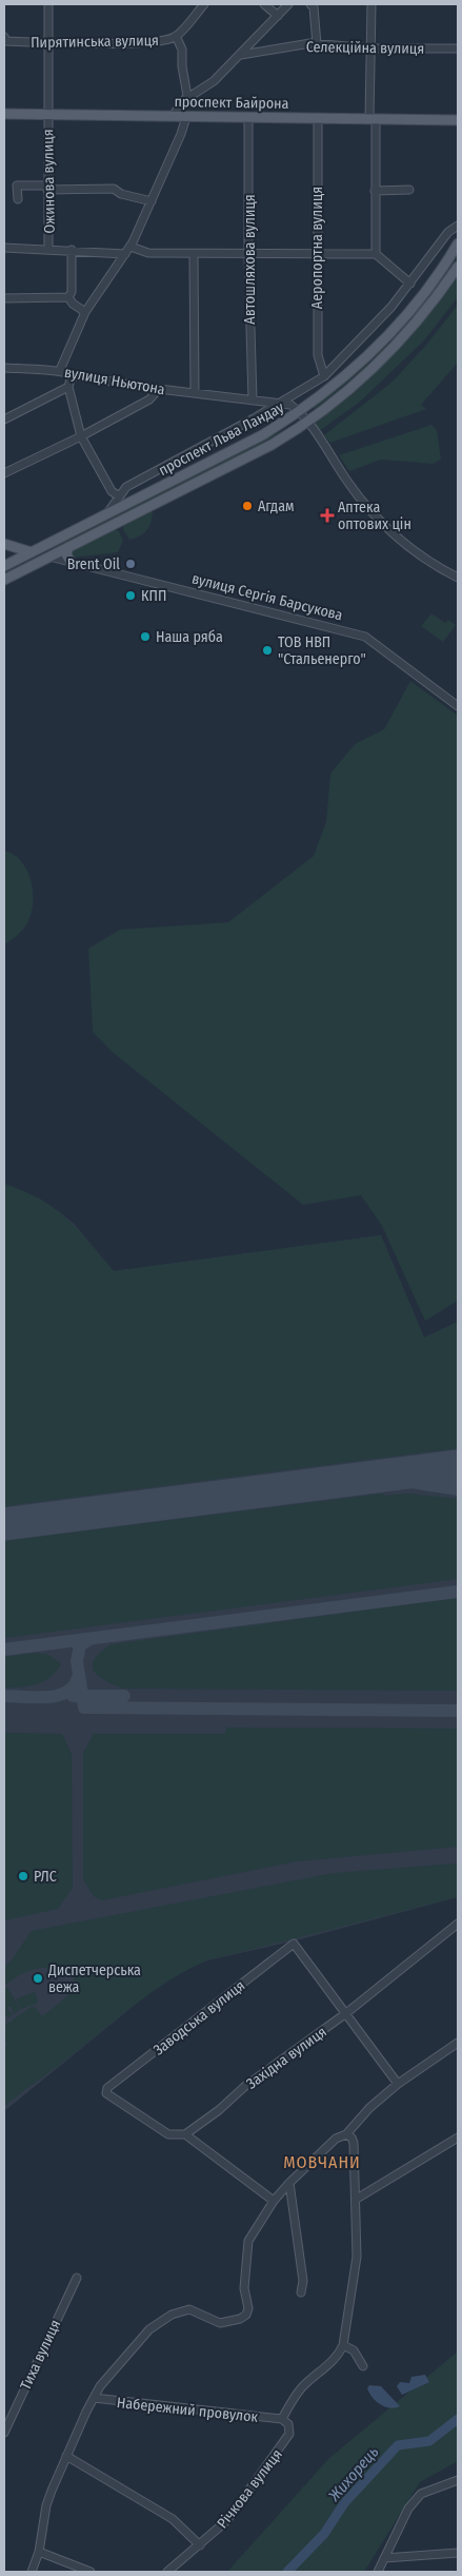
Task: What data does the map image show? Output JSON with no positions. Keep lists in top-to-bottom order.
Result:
{
  "streets": {
    "main road": ["проспект Байрона", "проспект Льва Ландау"],
    "street": [
      "Пирятинська вулиця",
      "Селекційна вулиця",
      "Ожинова вулиця",
      "Аеропортна вулиця",
      "Автошляхова вулиця",
      "вулиця Ньютона",
      "вулиця Сергія Барсукова",
      "Заводська вулиця",
      "Західна вулиця",
      "Тиха вулиця",
      "Набережний провулок",
      "Річкова вулиця"
    ]
  },
  "crossings": [
    ["Пирятинська вулиця", "Ожинова вулиця"],
    ["проспект Байрона", "Ожинова вулиця"],
    ["проспект Байрона", "Аеропортна вулиця"],
    ["проспект Байрона", "Автошляхова вулиця"],
    ["Автошляхова вулиця", "вулиця Ньютона"],
    ["проспект Льва Ландау", "вулиця Сергія Барсукова"],
    ["Заводська вулиця", "Західна вулиця"],
    ["Набережний провулок", "Річкова вулиця"]
  ],
  "districts": ["МОВЧАНИ"],
  "water": ["Жихорець"],
  "places": {
    "other": [
      "Агдам",
      "Brent Oil",
      "КПП",
      "Наша ряба",
      "ТОВ НВП \"Стальенерго\"",
      "РЛС",
      "Диспетчерська вежа"
    ],
    "health": ["Аптека оптових цін"]
  }
}
